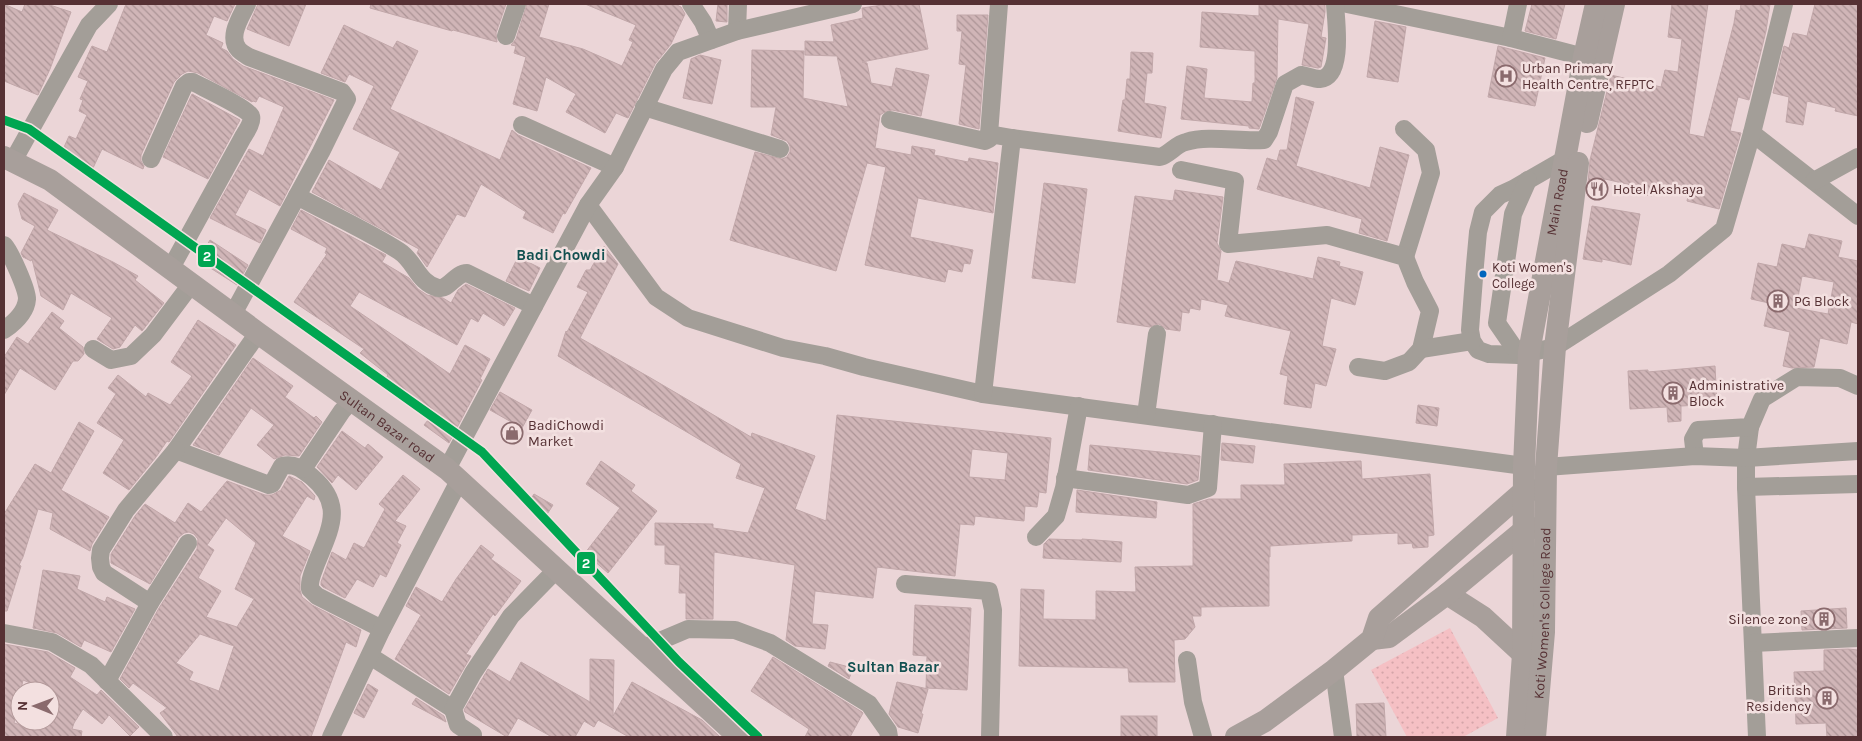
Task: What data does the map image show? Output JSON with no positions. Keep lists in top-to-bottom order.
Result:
{
  "streets": {
    "main road": ["Main Road", "Sultan Bazar road", "Koti Women's College Road"]
  },
  "crossings": [
    ["Main Road", "Koti Women's College Road"]
  ],
  "districts": ["Badi Chowdi", "Sultan Bazar"],
  "places": {
    "hospital": ["Urban Primary Health Centre, RFPTC"],
    "restaurant": ["Hotel Akshaya"],
    "other": ["Koti Women's College"],
    "building": [
      "PG Block",
      "Administrative Block",
      "Silence zone",
      "British Residency"
    ],
    "shop": ["BadiChowdi Market"]
  },
  "lines": ["transit line 2"],
  "north": "left"
}
